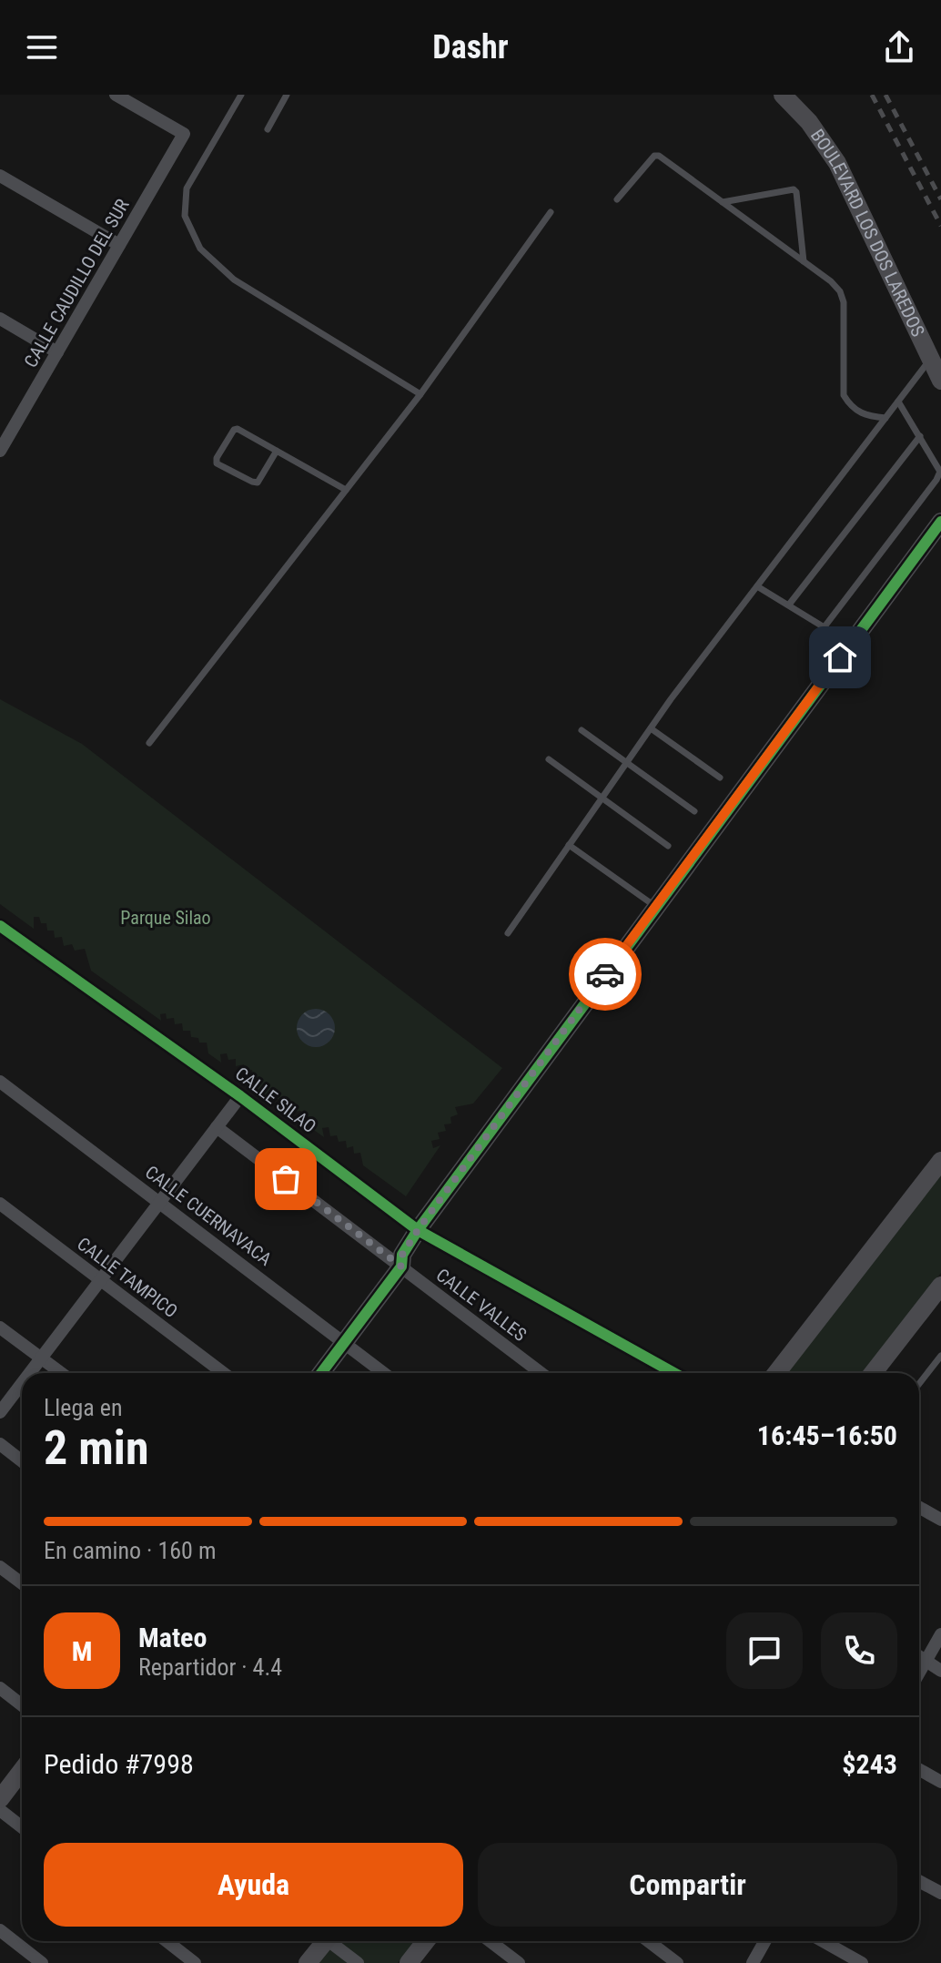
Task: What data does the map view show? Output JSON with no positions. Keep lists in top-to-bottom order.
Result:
{
  "streets": {
    "street": [
      "BOULEVARD LOS DOS LAREDOS",
      "CALLE CAUDILLO DEL SUR",
      "CALLE SILAO",
      "CALLE CUERNAVACA",
      "CALLE TAMPICO",
      "CALLE VALLES"
    ]
  },
  "parks": ["Parque Silao"],
  "page": {
    "header": "Dashr",
    "heading": ["2 min", "Llega en", "16:45–16:50"],
    "panel": [
      "Mateo",
      "Repartidor · 4.4",
      "Pedido #7998",
      "$243"
    ],
    "bar": "En camino · 160 m",
    "round": "M",
    "buttons": ["Ayuda", "Compartir"]
  }
}
